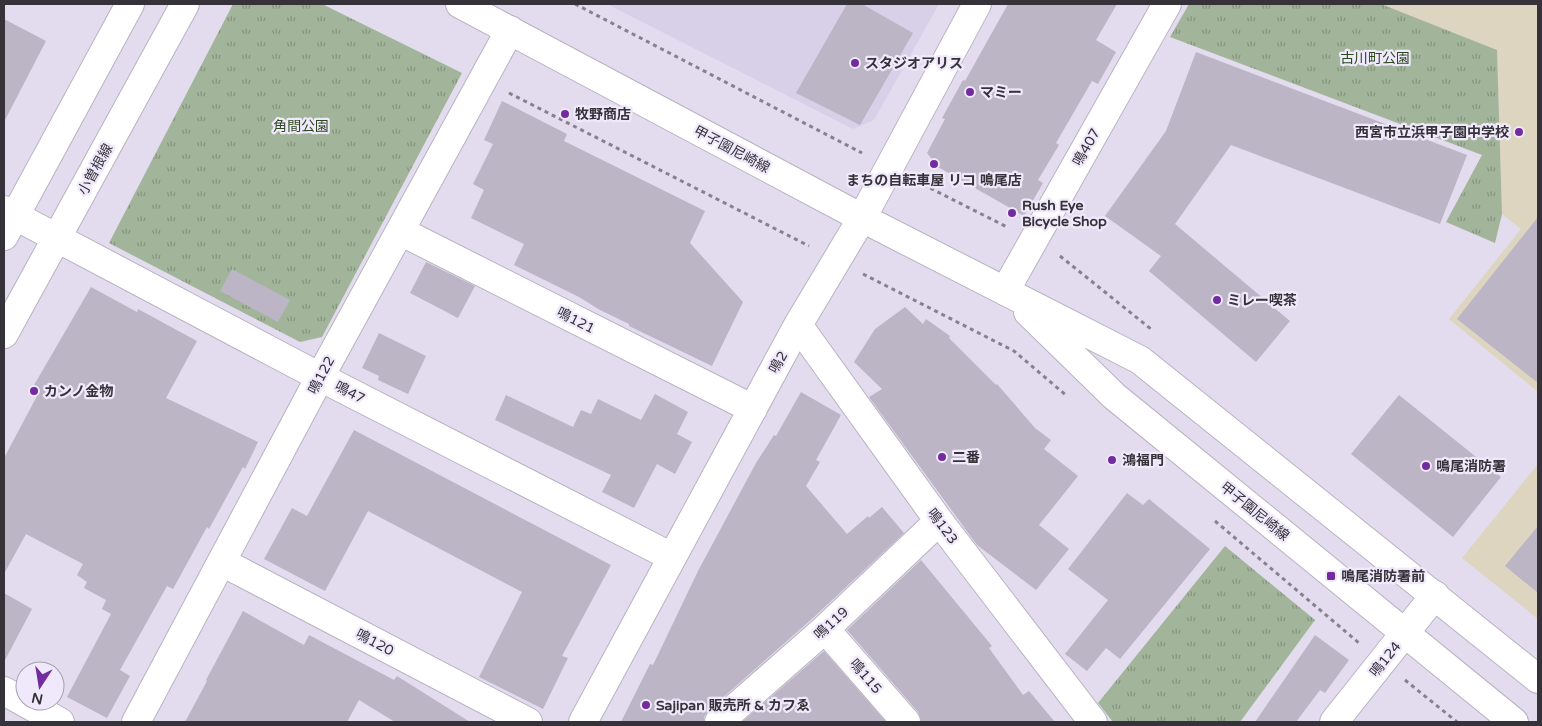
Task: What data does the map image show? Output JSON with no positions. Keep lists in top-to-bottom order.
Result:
{
  "streets": {
    "street": [
      "鳴407",
      "甲子園尼崎線",
      "小曽根線",
      "鳴121",
      "鳴2",
      "鳴122",
      "鳴47",
      "鳴123",
      "鳴119",
      "鳴120",
      "鳴124",
      "鳴115"
    ]
  },
  "crossings": [
    ["鳴407", "甲子園尼崎線"],
    ["甲子園尼崎線", "鳴2"],
    ["甲子園尼崎線", "鳴122"],
    ["甲子園尼崎線", "鳴124"],
    ["小曽根線", "鳴47"],
    ["鳴121", "鳴2"],
    ["鳴121", "鳴122"],
    ["鳴2", "鳴47"],
    ["鳴2", "鳴123"],
    ["鳴122", "鳴47"],
    ["鳴122", "鳴120"],
    ["鳴123", "鳴119"],
    ["鳴119", "鳴115"]
  ],
  "parks": ["古川町公園", "角間公園"],
  "places": {
    "other": [
      "スタジオアリス",
      "マミー",
      "牧野商店",
      "西宮市立浜甲子園中学校",
      "まちの自転車屋 リコ 鳴尾店",
      "Rush Eye Bicycle Shop",
      "ミレー喫茶",
      "カンノ金物",
      "二番",
      "鴻福門",
      "鳴尾消防署",
      "Sajipan 販売所 & カフゑ"
    ],
    "transit": ["鳴尾消防署前"]
  },
  "north": "bottom"
}
